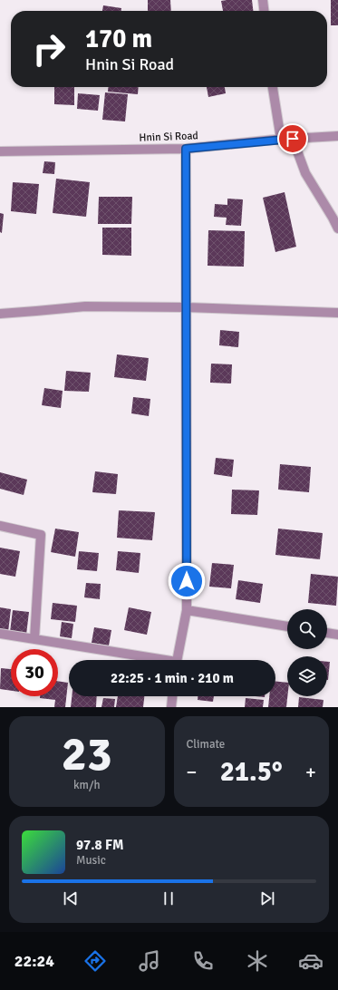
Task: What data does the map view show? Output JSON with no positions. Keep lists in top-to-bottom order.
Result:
{
  "streets": {
    "street": ["Hnin Si Road"]
  },
  "page": {
    "turn": ["170 m", "Hnin Si Road"],
    "limit": "30",
    "trip": "22:25 · 1 min · 210 m",
    "tile": [
      ["23", "km/h"],
      "Climate"
    ],
    "heat": ["−", "21.5°", "+"],
    "song": ["97.8 FM", "Music"],
    "tabs": "22:24"
  }
}
